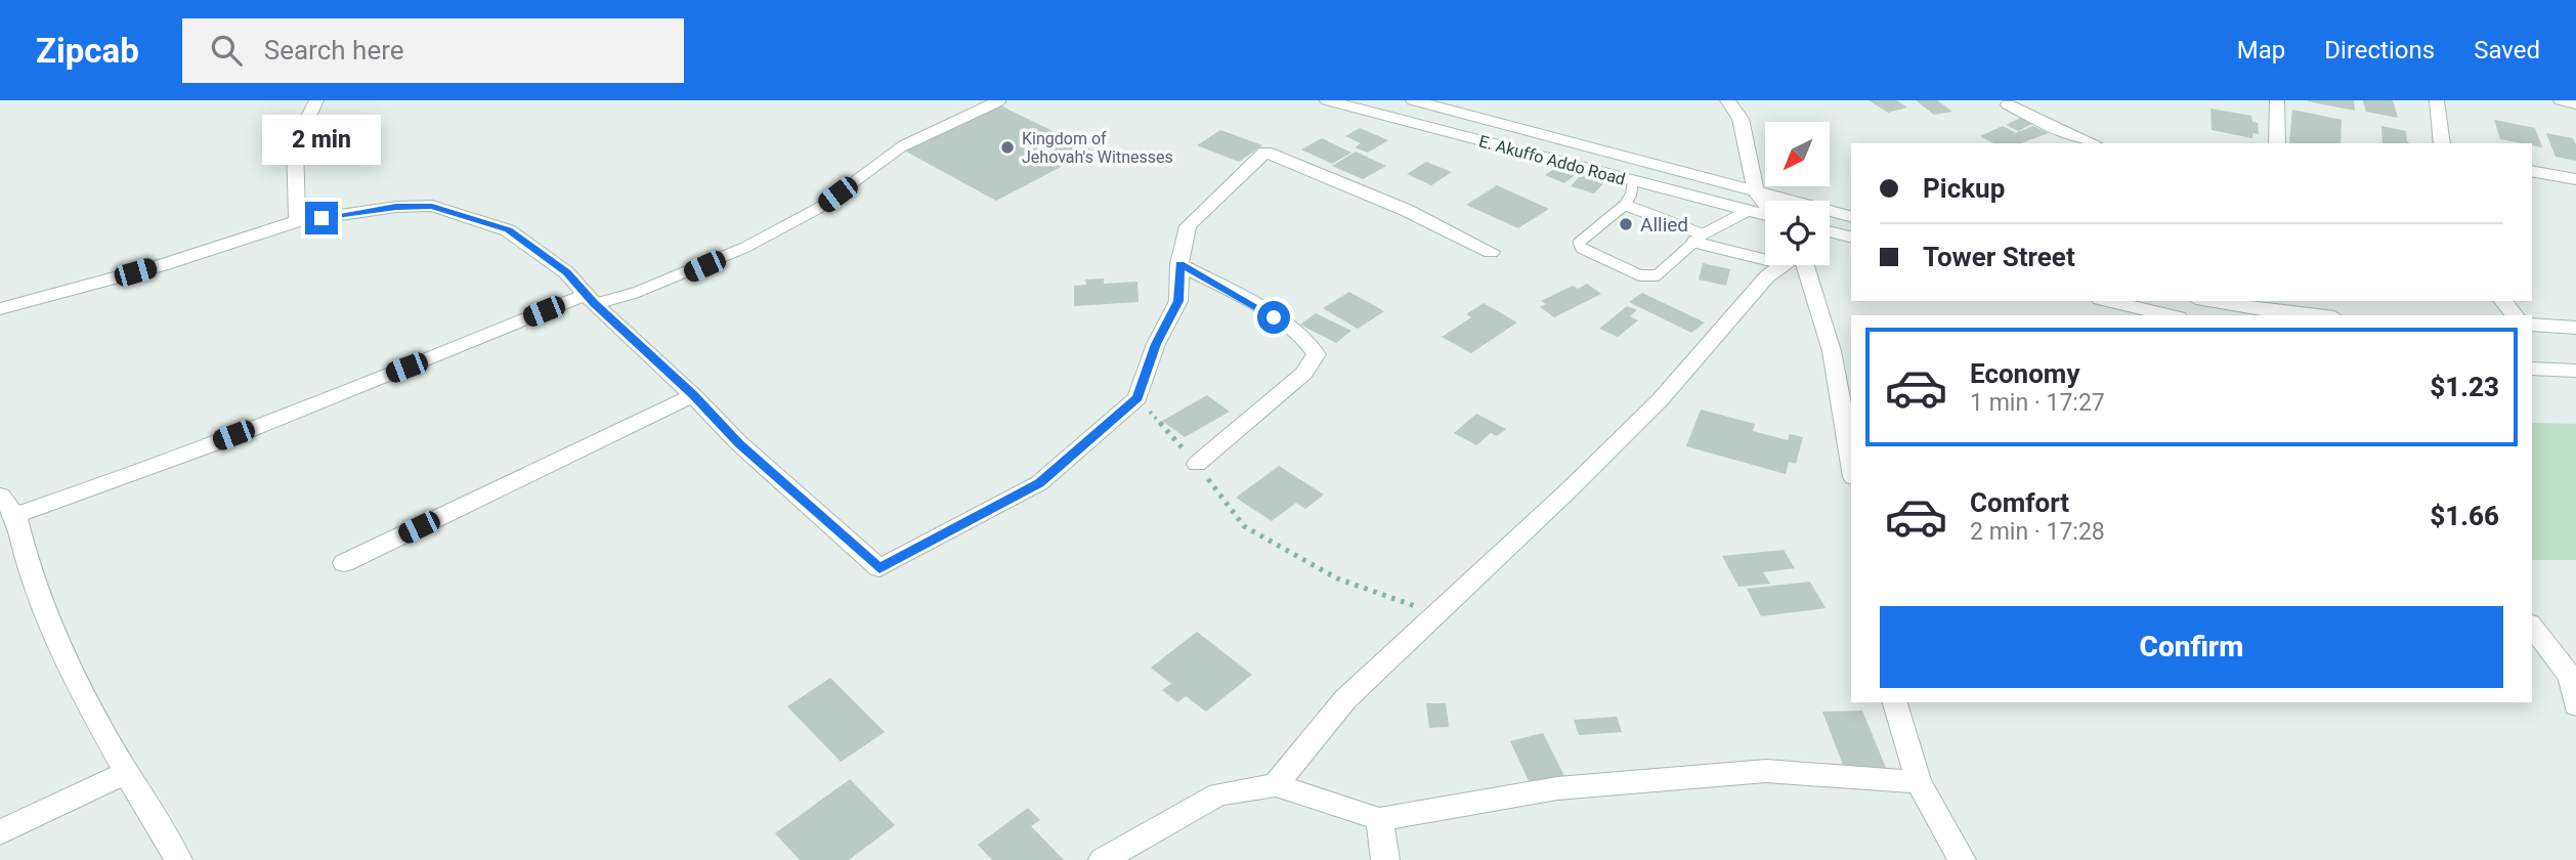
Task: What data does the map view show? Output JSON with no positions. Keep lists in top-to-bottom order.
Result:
{
  "streets": {
    "street": ["E. Akuffo Addo Road"]
  },
  "places": ["Kingdom of Jehovah's Witnesses", "Allied"],
  "north": "bottom left",
  "page": {
    "header": "Zipcab",
    "search": "Search here",
    "nav": ["Map", "Directions", "Saved"],
    "bubble": "2 min",
    "banner": ["Pickup", "Tower Street"],
    "list": [
      {
        "name": "Economy",
        "note": "1 min · 17:27",
        "value": "$1.23"
      },
      {
        "name": "Comfort",
        "note": "2 min · 17:28",
        "value": "$1.66"
      }
    ],
    "buttons": "Confirm"
  }
}
